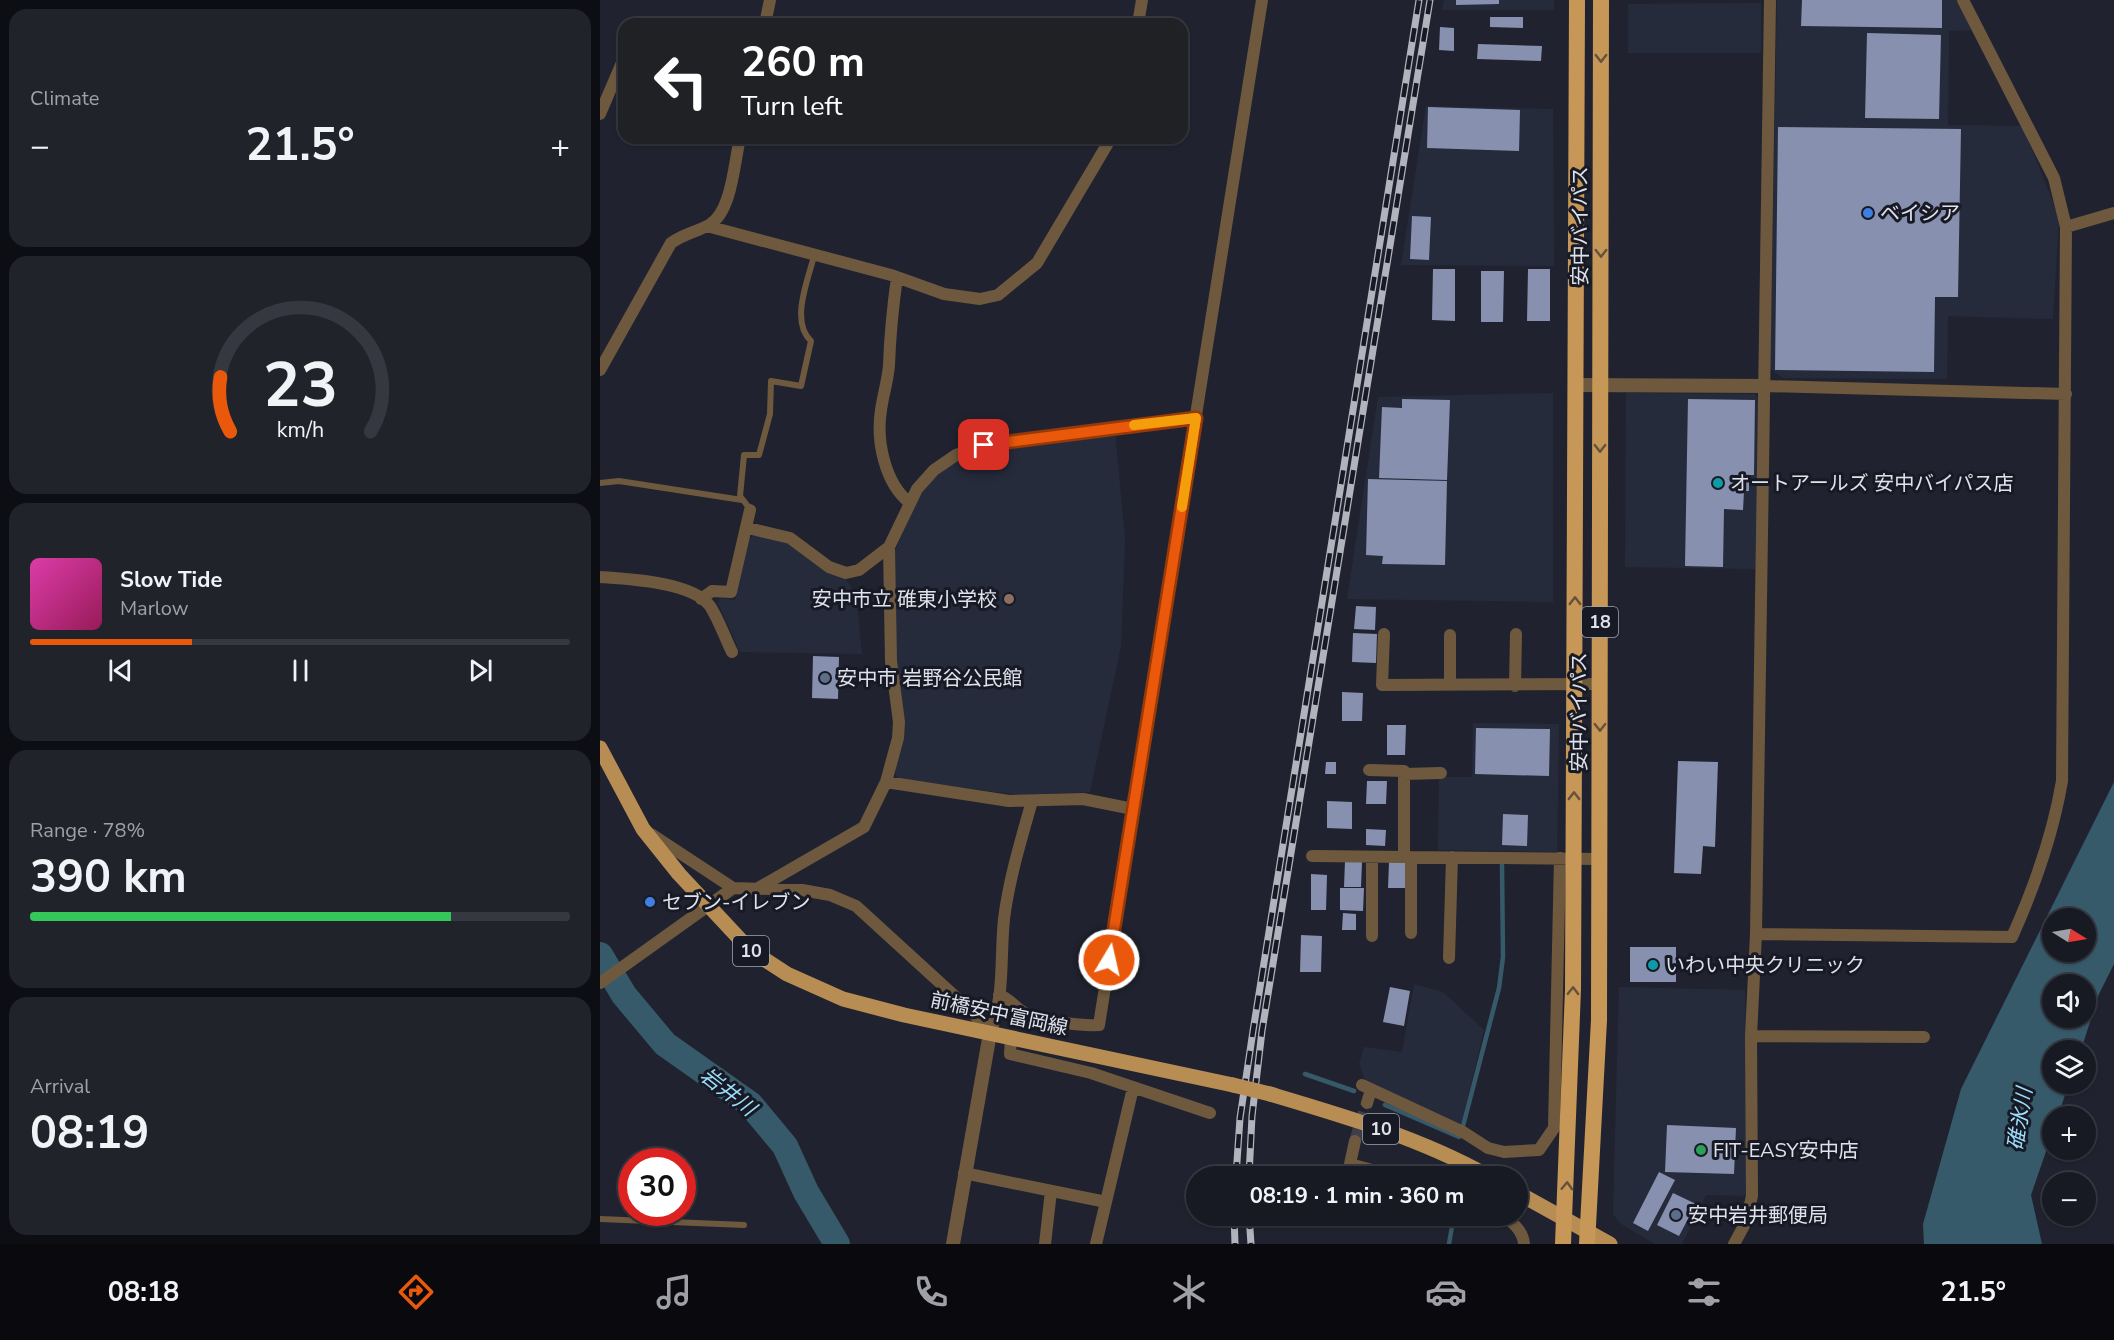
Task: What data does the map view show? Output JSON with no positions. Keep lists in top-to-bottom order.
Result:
{
  "streets": {
    "highway": ["安中バイパス", "18"],
    "main road": ["10", "前橋安中富岡線"]
  },
  "water": ["岩井川", "碓氷川"],
  "places": [
    "ベイシア",
    "オートアールズ 安中バイパス店",
    "安中市立 碓東小学校",
    "安中市 岩野谷公民館",
    "セブン-イレブン",
    "いわい中央クリニック",
    "FIT-EASY安中店",
    "安中岩井郵便局"
  ],
  "north": "right",
  "page": {
    "tile": [
      "Climate",
      ["Range · 78%", "390 km"],
      ["Arrival", "08:19"]
    ],
    "turn": ["260 m", "Turn left"],
    "heat": ["−", "21.5°", "+"],
    "song": ["Slow Tide", "Marlow"],
    "map_buttons": ["+", "−"],
    "limit": "30",
    "trip": "08:19 · 1 min · 360 m",
    "tabs": ["08:18", "21.5°"],
    "gauge": ["23", "km/h"]
  }
}
